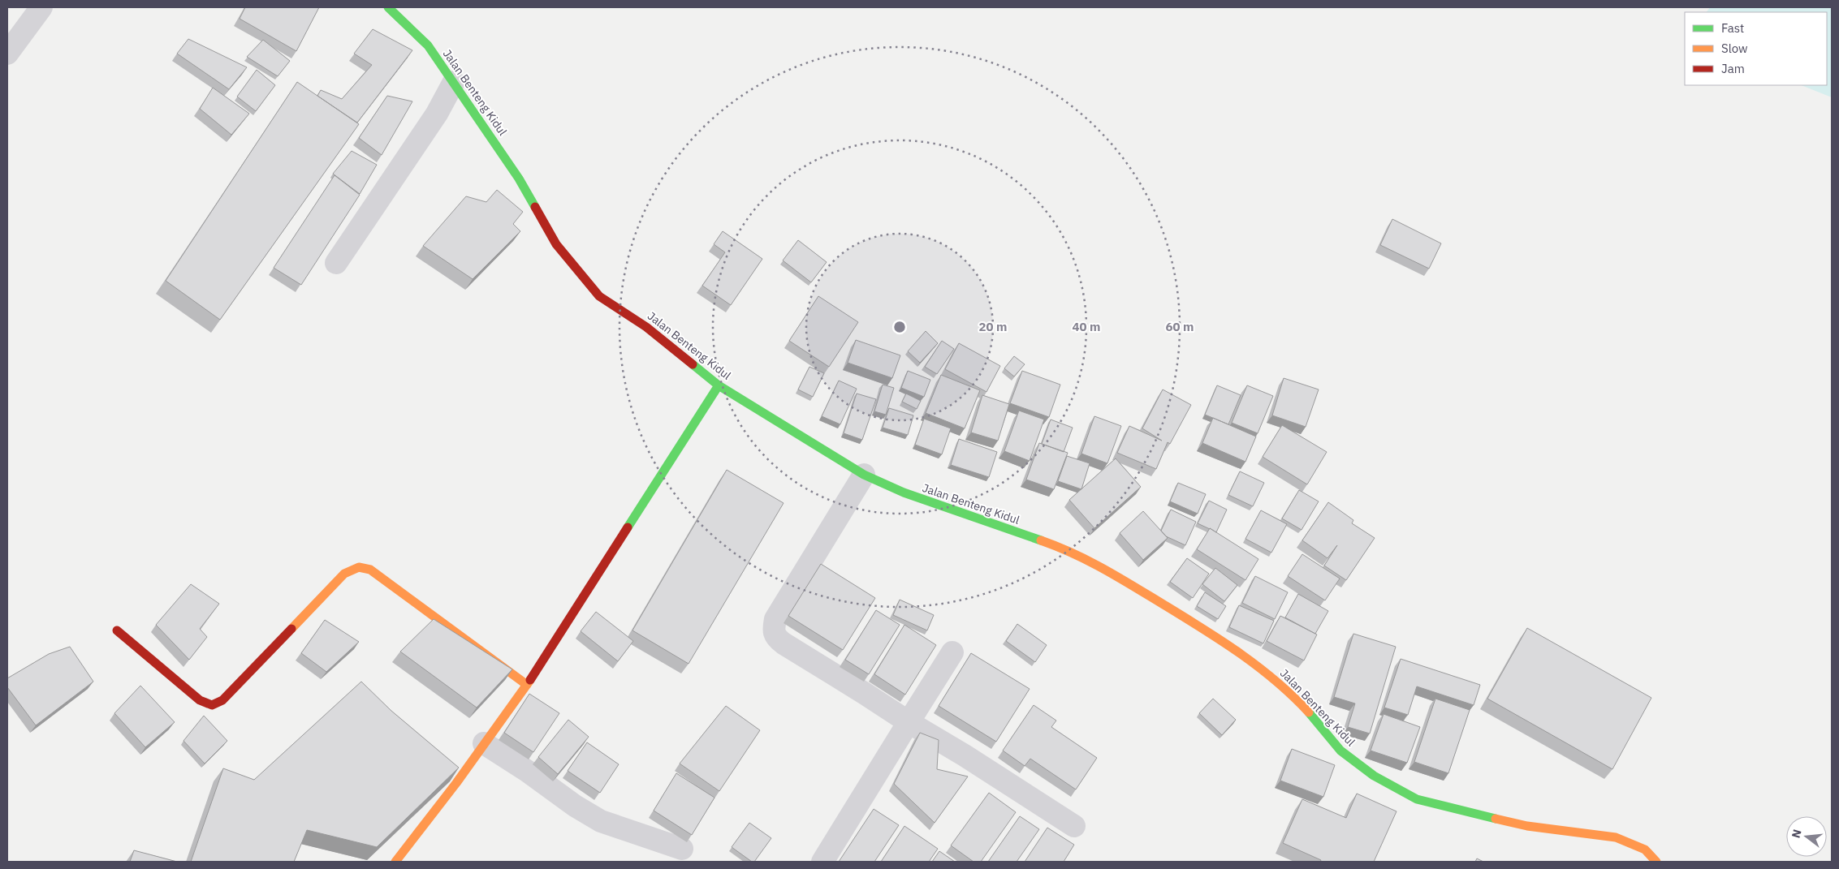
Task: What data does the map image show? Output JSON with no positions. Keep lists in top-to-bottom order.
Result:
{
  "streets": {
    "street": ["Jalan Benteng Kidul"]
  },
  "legend": ["Fast", "Slow", "Jam"],
  "north": "left",
  "rings": ["20 m", "40 m", "60 m"]
}
